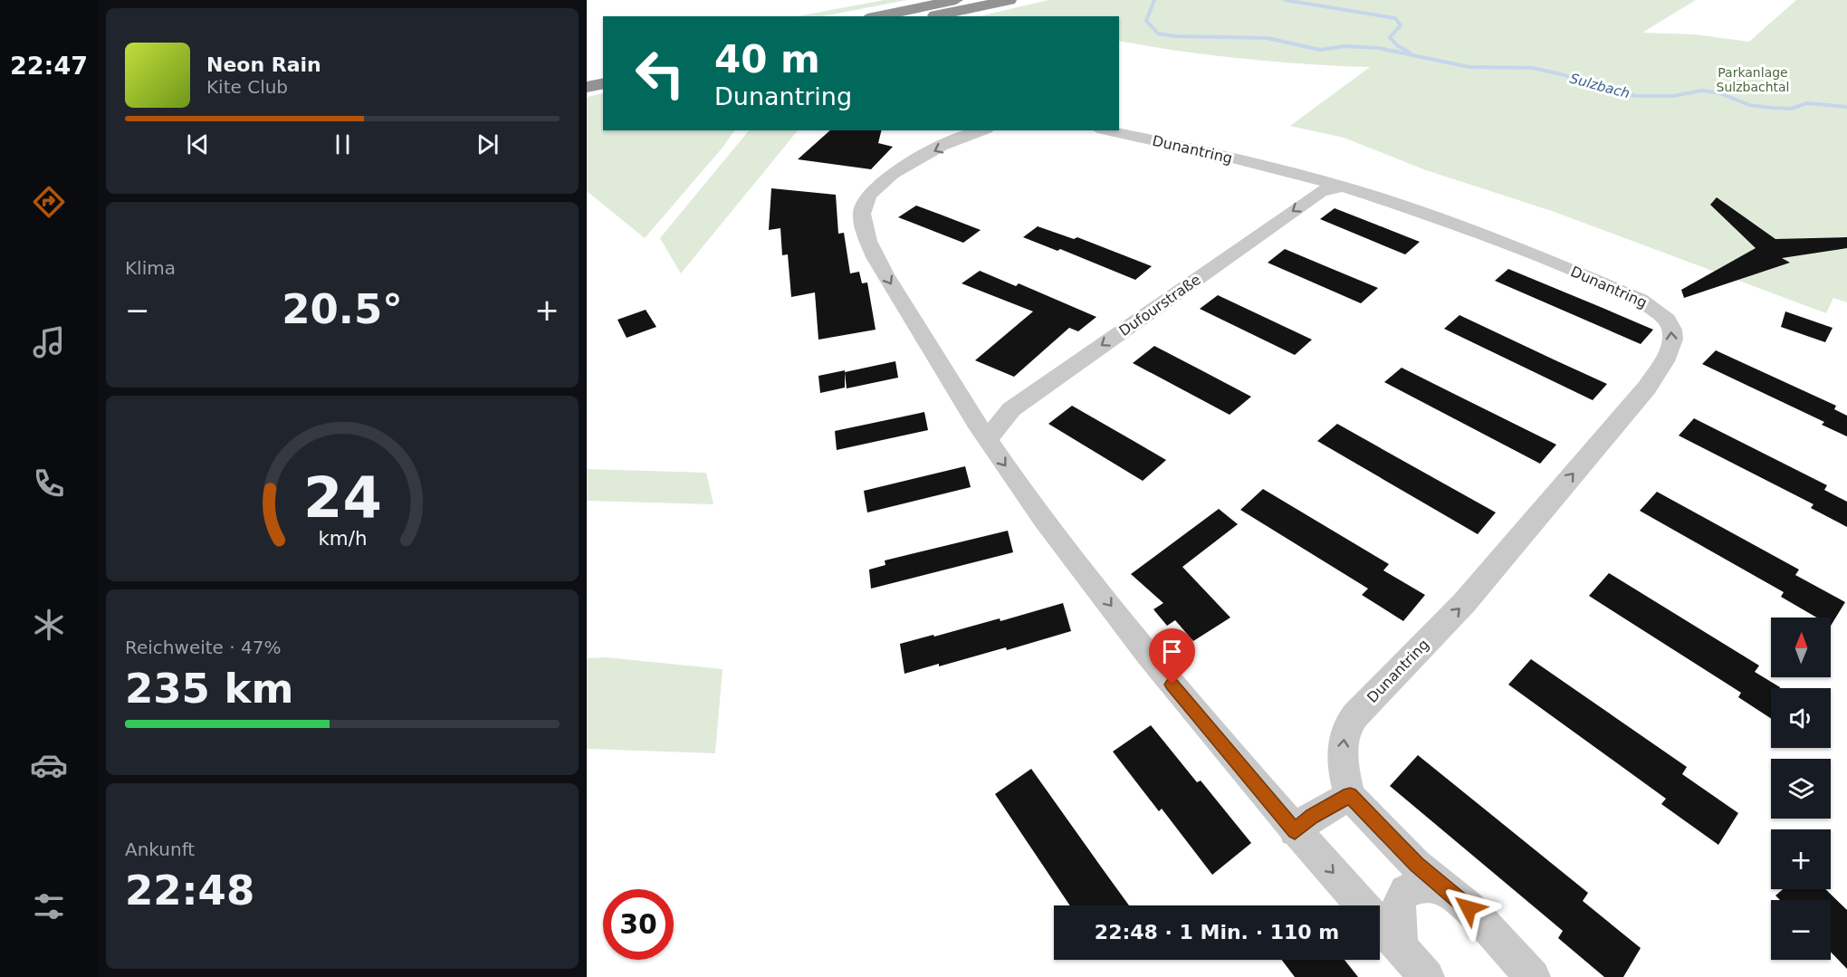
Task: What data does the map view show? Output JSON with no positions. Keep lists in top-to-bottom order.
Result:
{
  "streets": {
    "street": ["Dunantring", "Dufourstraße"]
  },
  "crossings": [
    ["Dunantring", "Dufourstraße"]
  ],
  "one_way": ["Dufourstraße"],
  "water": ["Sulzbach"],
  "parks": ["Parkanlage Sulzbachtal"],
  "north": "top",
  "page": {
    "tabs": "22:47",
    "turn": ["40 m", "Dunantring"],
    "song": ["Neon Rain", "Kite Club"],
    "tile": [
      "Klima",
      ["Reichweite · 47%", "235 km"],
      ["Ankunft", "22:48"]
    ],
    "heat": ["−", "20.5°", "+"],
    "map_buttons": ["+", "−"],
    "limit": "30",
    "trip": "22:48 · 1 Min. · 110 m",
    "gauge": ["24", "km/h"]
  }
}
